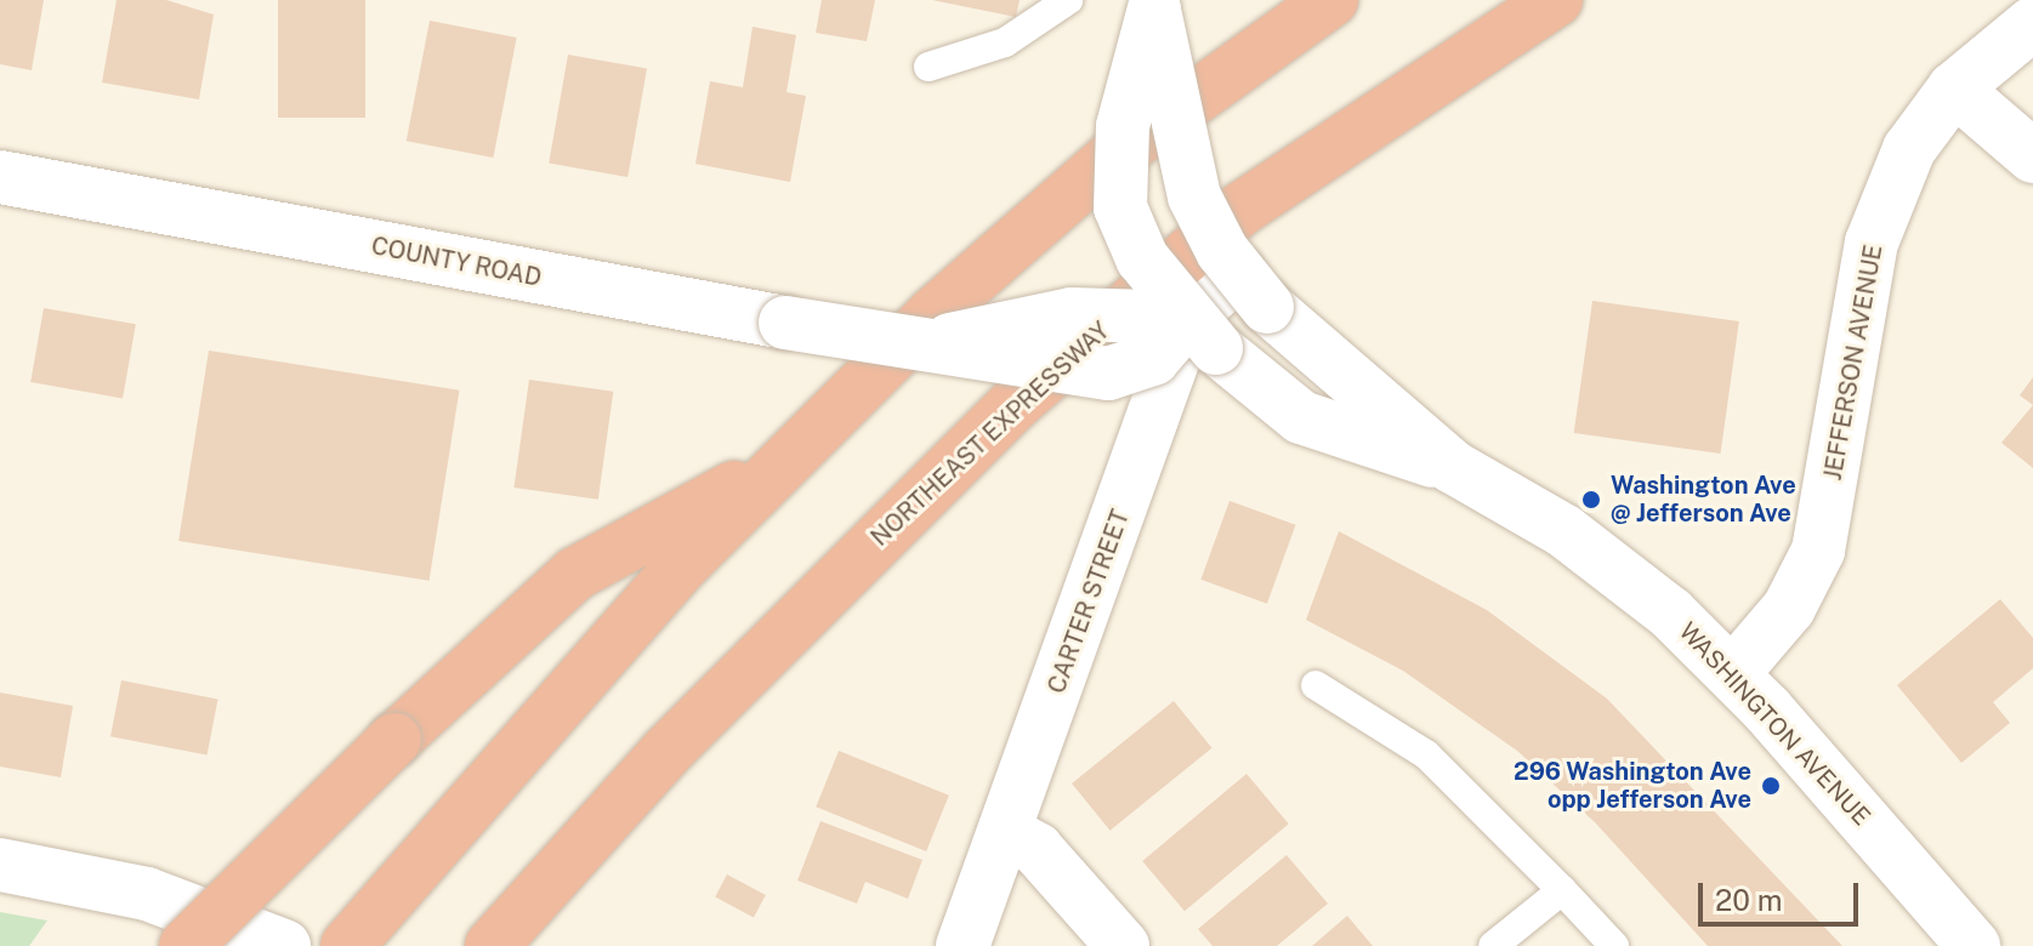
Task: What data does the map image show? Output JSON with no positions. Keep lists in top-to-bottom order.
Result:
{
  "streets": {
    "highway": ["NORTHEAST EXPRESSWAY"],
    "street": [
      "COUNTY ROAD",
      "JEFFERSON AVENUE",
      "CARTER STREET",
      "WASHINGTON AVENUE"
    ]
  },
  "crossings": [
    ["COUNTY ROAD", "CARTER STREET"],
    ["COUNTY ROAD", "WASHINGTON AVENUE"],
    ["JEFFERSON AVENUE", "WASHINGTON AVENUE"],
    ["CARTER STREET", "WASHINGTON AVENUE"]
  ],
  "places": ["Washington Ave @ Jefferson Ave", "296 Washington Ave opp Jefferson Ave"],
  "scale_bar": "20 m"
}
